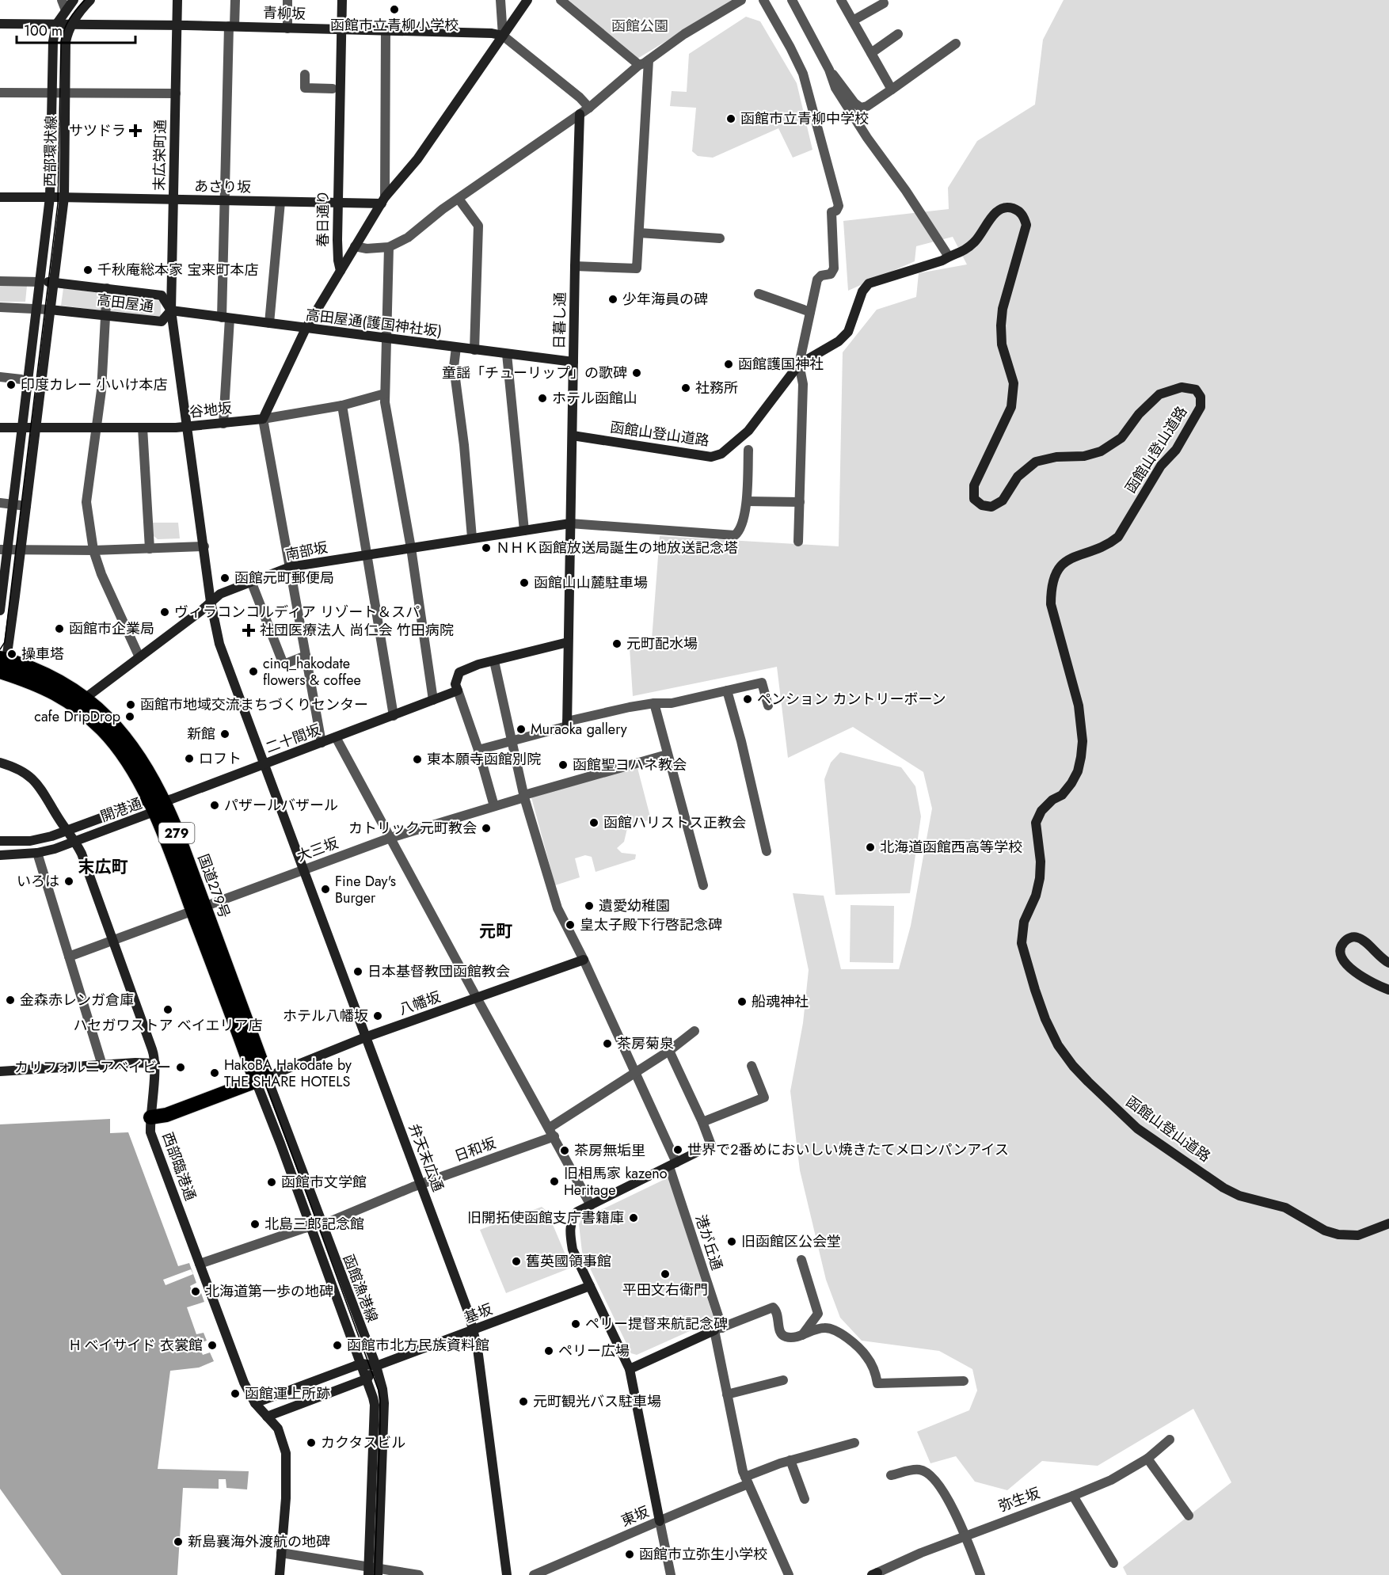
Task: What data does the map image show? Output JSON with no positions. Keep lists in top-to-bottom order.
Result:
{
  "streets": {
    "highway": ["279", "国道279号"],
    "street": [
      "青柳坂",
      "西部環状線",
      "末広栄町通",
      "あさり坂",
      "春日通り",
      "高田屋通",
      "日暮し通",
      "高田屋通(護国神社坂)",
      "谷地坂",
      "函館山登山道路",
      "南部坂",
      "二十間坂",
      "開港通",
      "大三坂",
      "八幡坂",
      "日和坂",
      "弁天末広通",
      "西部臨港通",
      "港が丘通",
      "函館漁港線",
      "基坂",
      "弥生坂",
      "東坂"
    ]
  },
  "crossings": [
    ["青柳坂", "西部環状線"],
    ["青柳坂", "末広栄町通"],
    ["青柳坂", "春日通り"],
    ["西部環状線", "あさり坂"],
    ["西部環状線", "高田屋通"],
    ["西部環状線", "谷地坂"],
    ["西部環状線", "国道279号"],
    ["末広栄町通", "あさり坂"],
    ["末広栄町通", "高田屋通"],
    ["末広栄町通", "高田屋通(護国神社坂)"],
    ["末広栄町通", "谷地坂"],
    ["末広栄町通", "弁天末広通"],
    ["あさり坂", "春日通り"],
    ["高田屋通", "高田屋通(護国神社坂)"],
    ["日暮し通", "高田屋通(護国神社坂)"],
    ["日暮し通", "函館山登山道路"],
    ["日暮し通", "南部坂"],
    ["南部坂", "国道279号"],
    ["南部坂", "弁天末広通"],
    ["二十間坂", "開港通"],
    ["二十間坂", "国道279号"],
    ["二十間坂", "弁天末広通"],
    ["開港通", "国道279号"],
    ["開港通", "西部臨港通"],
    ["大三坂", "国道279号"],
    ["大三坂", "弁天末広通"],
    ["大三坂", "西部臨港通"],
    ["大三坂", "港が丘通"],
    ["国道279号", "八幡坂"],
    ["国道279号", "函館漁港線"],
    ["八幡坂", "弁天末広通"],
    ["八幡坂", "港が丘通"],
    ["八幡坂", "函館漁港線"],
    ["日和坂", "弁天末広通"],
    ["日和坂", "西部臨港通"],
    ["日和坂", "港が丘通"],
    ["日和坂", "函館漁港線"],
    ["弁天末広通", "基坂"],
    ["港が丘通", "東坂"],
    ["函館漁港線", "基坂"]
  ],
  "districts": ["末広町", "元町"],
  "parks": ["函館公園"],
  "places": {
    "other": [
      "函館市立青柳小学校",
      "函館市立青柳中学校",
      "千秋庵総本家 宝来町本店",
      "少年海員の碑",
      "函館護国神社",
      "童謡「チューリップ」の歌碑",
      "印度カレー 小いけ本店",
      "社務所",
      "ホテル函館山",
      "ＮＨＫ函館放送局誕生の地放送記念塔",
      "函館元町郵便局",
      "函館山山麓駐車場",
      "ヴィラコンコルディア リゾート＆スパ",
      "函館市企業局",
      "元町配水場",
      "操車塔",
      "cinq_hakodate flowers & coffee",
      "ペンション カントリーボーン",
      "函館市地域交流まちづくりセンター",
      "cafe DripDrop",
      "Muraoka gallery",
      "新館",
      "ロフト",
      "東本願寺函館別院",
      "函館聖ヨハネ教会",
      "パザールバザール",
      "函館ハリストス正教会",
      "カトリック元町教会",
      "北海道函館西高等学校",
      "いろは",
      "Fine Day's Burger",
      "遺愛幼稚園",
      "皇太子殿下行啓記念碑",
      "日本基督教団函館教会",
      "金森赤レンガ倉庫",
      "船魂神社",
      "ハセガワストア べイエリア店",
      "ホテル八幡坂",
      "茶房菊泉",
      "カリフォルニアべイビー",
      "HakoBA Hakodate by THE SHARE HOTELS",
      "世界で２番めにおいしい焼きたてメロンパンアイス",
      "茶房無垢里",
      "旧相馬家 kazeno Heritage",
      "函館市文学館",
      "旧開拓使函館支庁書籍庫",
      "北島三郎記念館",
      "旧函館区公会堂",
      "舊英國領事館",
      "平田文右衛門",
      "北海道第一歩の地碑",
      "ペリー提督来航記念碑",
      "H ベイサイド 衣裳館",
      "函館市北方民族資料館",
      "ペリー広場",
      "函館運上所跡",
      "元町観光バス駐車場",
      "カクタスビル",
      "新島襄海外渡航の地碑",
      "函館市立弥生小学校"
    ],
    "health": ["サツドラ", "社団医療法人 尚仁会 竹田病院"]
  },
  "scale_bar": "100 m"
}
